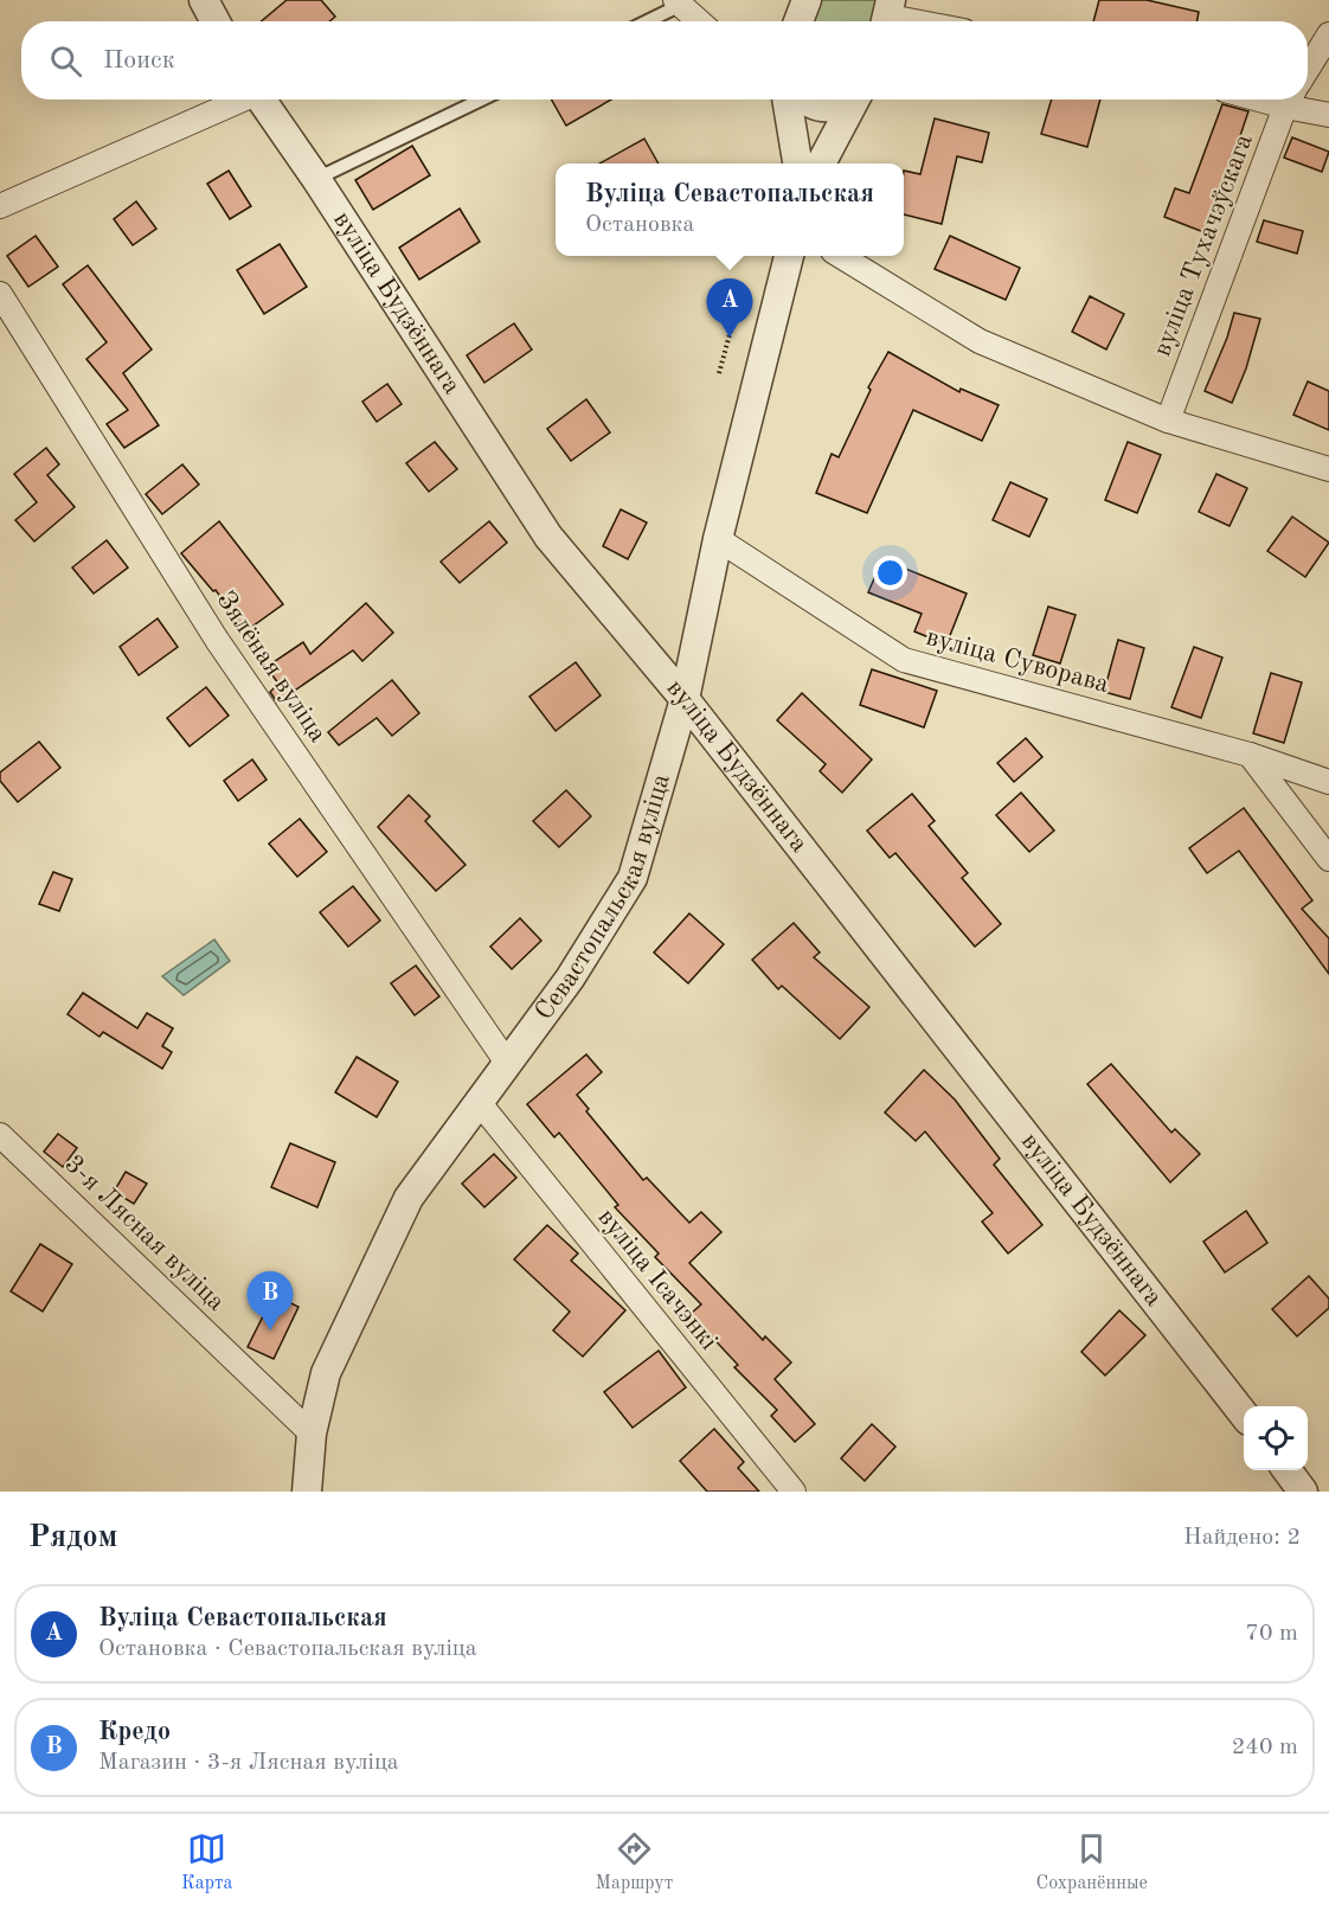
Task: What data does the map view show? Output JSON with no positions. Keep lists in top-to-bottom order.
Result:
{
  "streets": {
    "street": [
      "вуліца Тухачэўскага",
      "вуліца Будзённага",
      "вуліца Суворава",
      "Зялёная вуліца",
      "Севастопальская вуліца",
      "3-я Лясная вуліца",
      "вуліца Ісачэнкі"
    ]
  },
  "crossings": [
    ["вуліца Будзённага", "Севастопальская вуліца"],
    ["вуліца Суворава", "Севастопальская вуліца"],
    ["Зялёная вуліца", "Севастопальская вуліца"],
    ["Севастопальская вуліца", "3-я Лясная вуліца"],
    ["Севастопальская вуліца", "вуліца Ісачэнкі"]
  ],
  "page": {
    "search": "Поиск",
    "popup": ["Вуліца Севастопальская", "Остановка"],
    "pins": ["A", "B"],
    "heading": ["Рядом", "Найдено: 2"],
    "list": [
      {
        "mark": "A",
        "name": "Вуліца Севастопальская",
        "note": "Остановка · Севастопальская вуліца",
        "value": "70 m"
      },
      {
        "mark": "B",
        "name": "Кредо",
        "note": "Магазин · 3-я Лясная вуліца",
        "value": "240 m"
      }
    ],
    "nav": ["Карта", "Маршрут", "Сохранённые"]
  }
}
